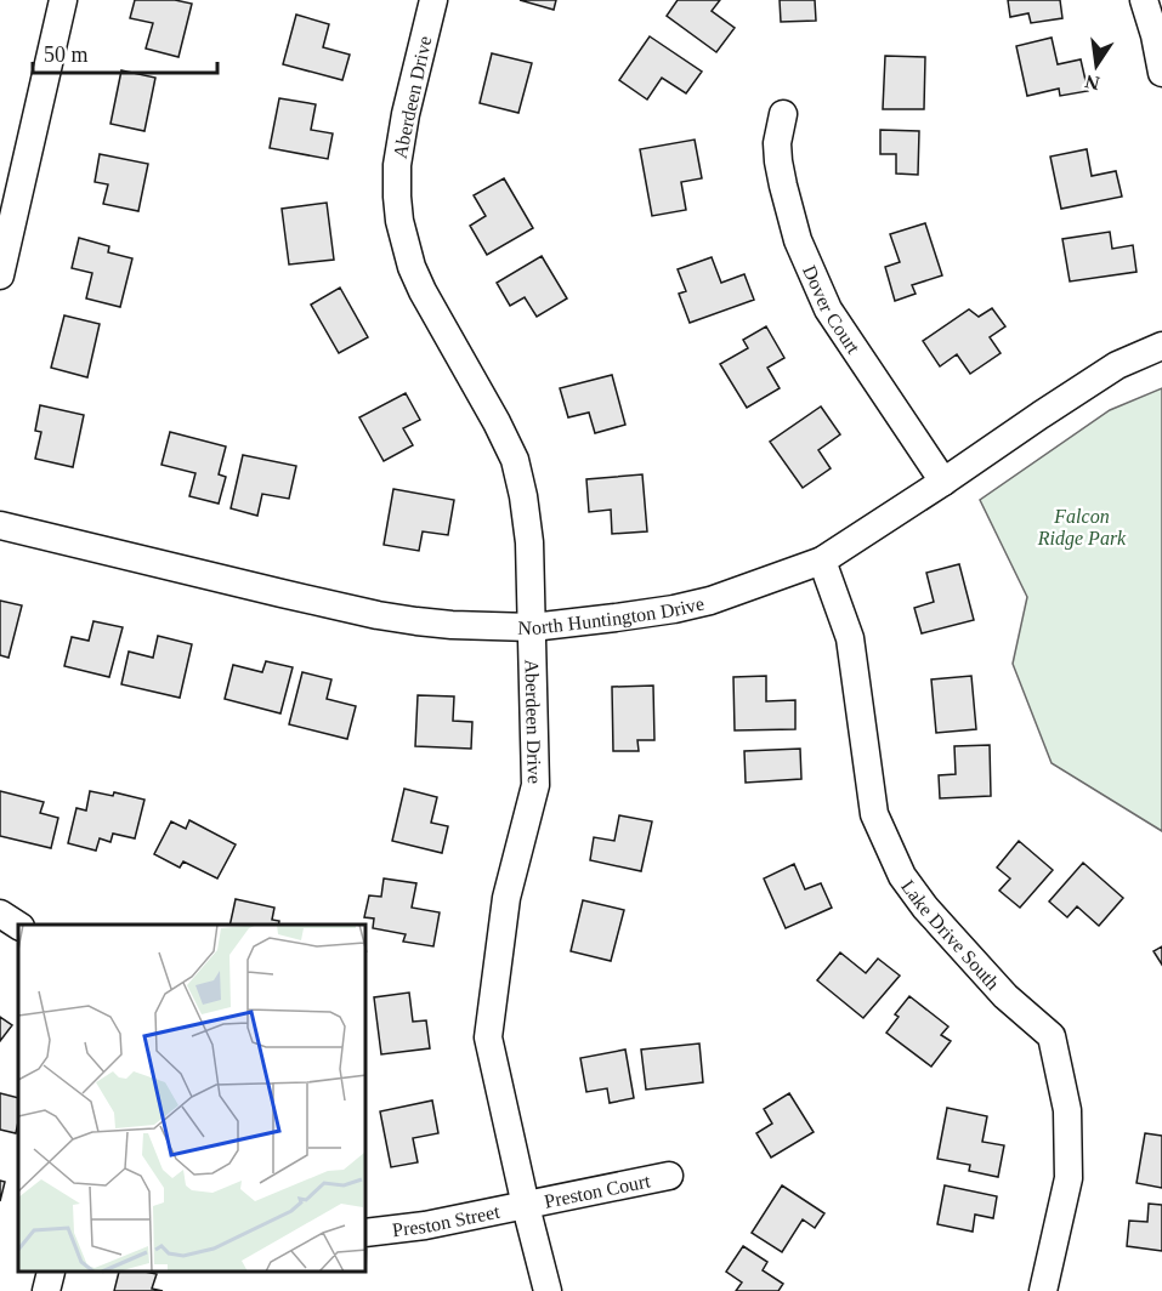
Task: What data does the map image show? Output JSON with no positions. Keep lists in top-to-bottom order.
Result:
{
  "streets": {
    "street": [
      "Aberdeen Drive",
      "Dover Court",
      "North Huntington Drive",
      "Lake Drive South",
      "Preston Court",
      "Preston Street"
    ]
  },
  "crossings": [
    ["Aberdeen Drive", "North Huntington Drive"],
    ["Aberdeen Drive", "Preston Court"],
    ["Aberdeen Drive", "Preston Street"],
    ["Dover Court", "North Huntington Drive"],
    ["North Huntington Drive", "Lake Drive South"],
    ["Preston Court", "Preston Street"]
  ],
  "parks": ["Falcon Ridge Park"],
  "scale_bar": "50 m",
  "north": "bottom"
}
